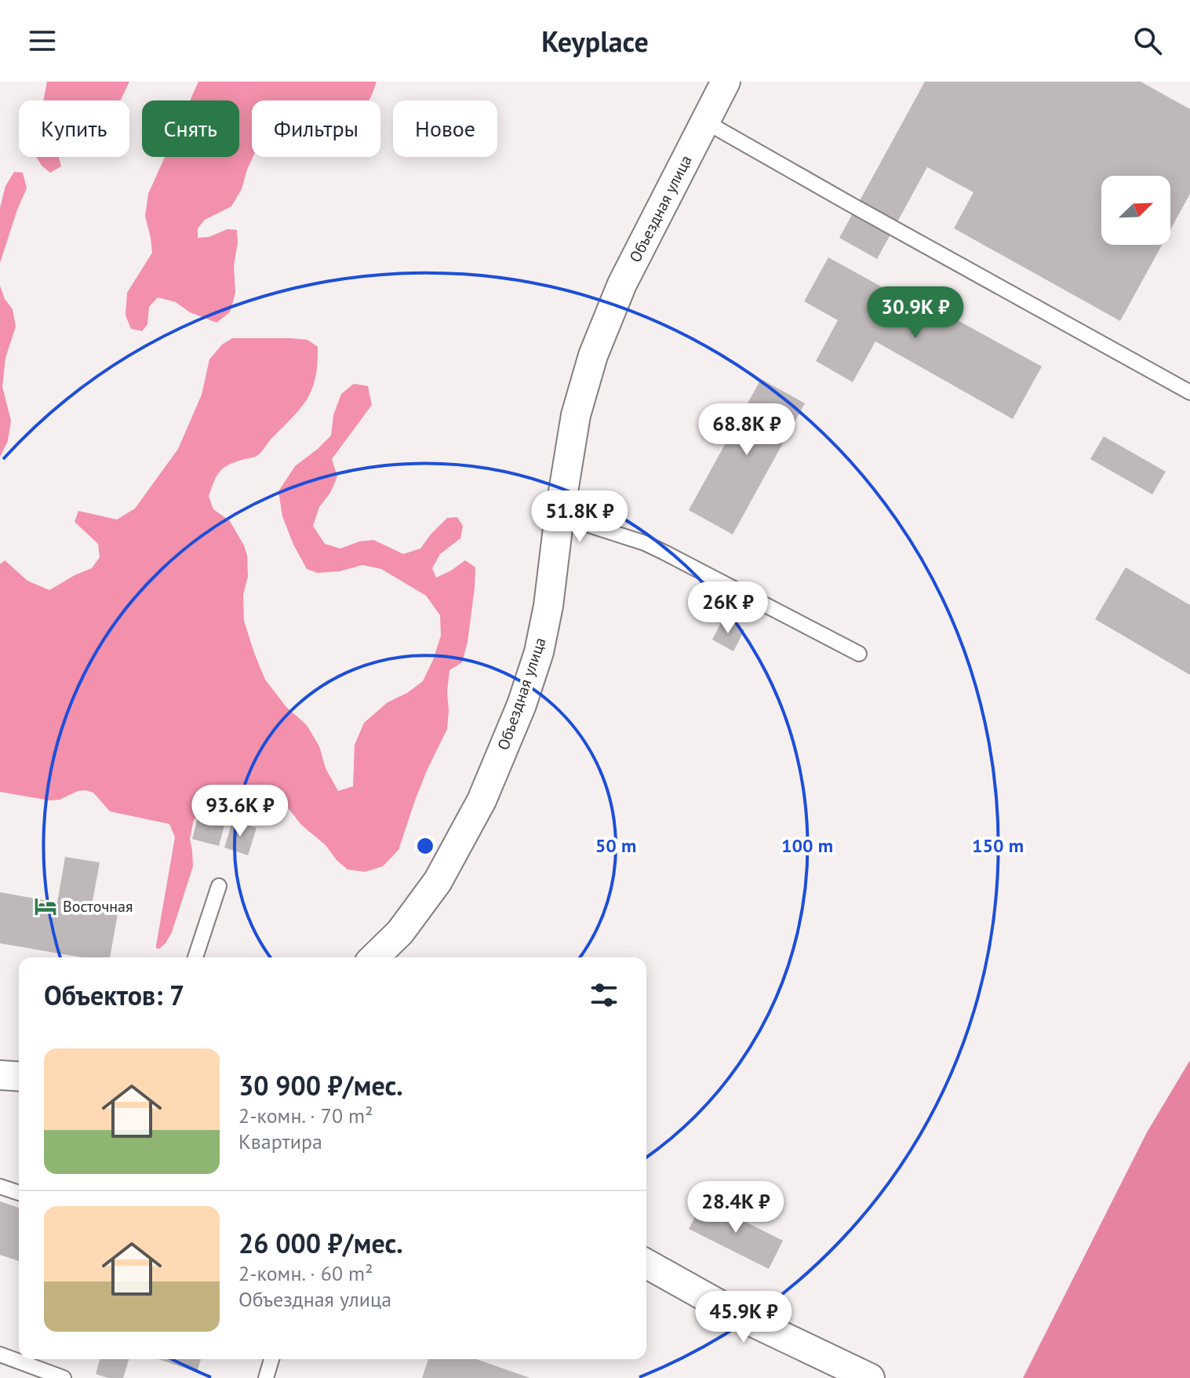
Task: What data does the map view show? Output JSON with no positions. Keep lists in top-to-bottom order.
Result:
{
  "streets": {
    "street": ["Объездная улица"]
  },
  "places": {
    "hotel": ["Восточная"]
  },
  "north": "top right",
  "page": {
    "header": "Keyplace",
    "chip": [
      "Купить",
      "Снять",
      "Фильтры",
      "Новое"
    ],
    "price": [
      "30.9K ₽",
      "68.8K ₽",
      "51.8K ₽",
      "26K ₽",
      "93.6K ₽",
      "28.4K ₽",
      "45.9K ₽"
    ],
    "heading": "Объектов: 7",
    "list": [
      {
        "name": "30 900 ₽/мес.",
        "note": "2-комн. · 70 m² · Квартира"
      },
      {
        "name": "26 000 ₽/мес.",
        "note": "2-комн. · 60 m² · Объездная улица"
      }
    ]
  },
  "rings": ["50 m", "100 m", "150 m"]
}
